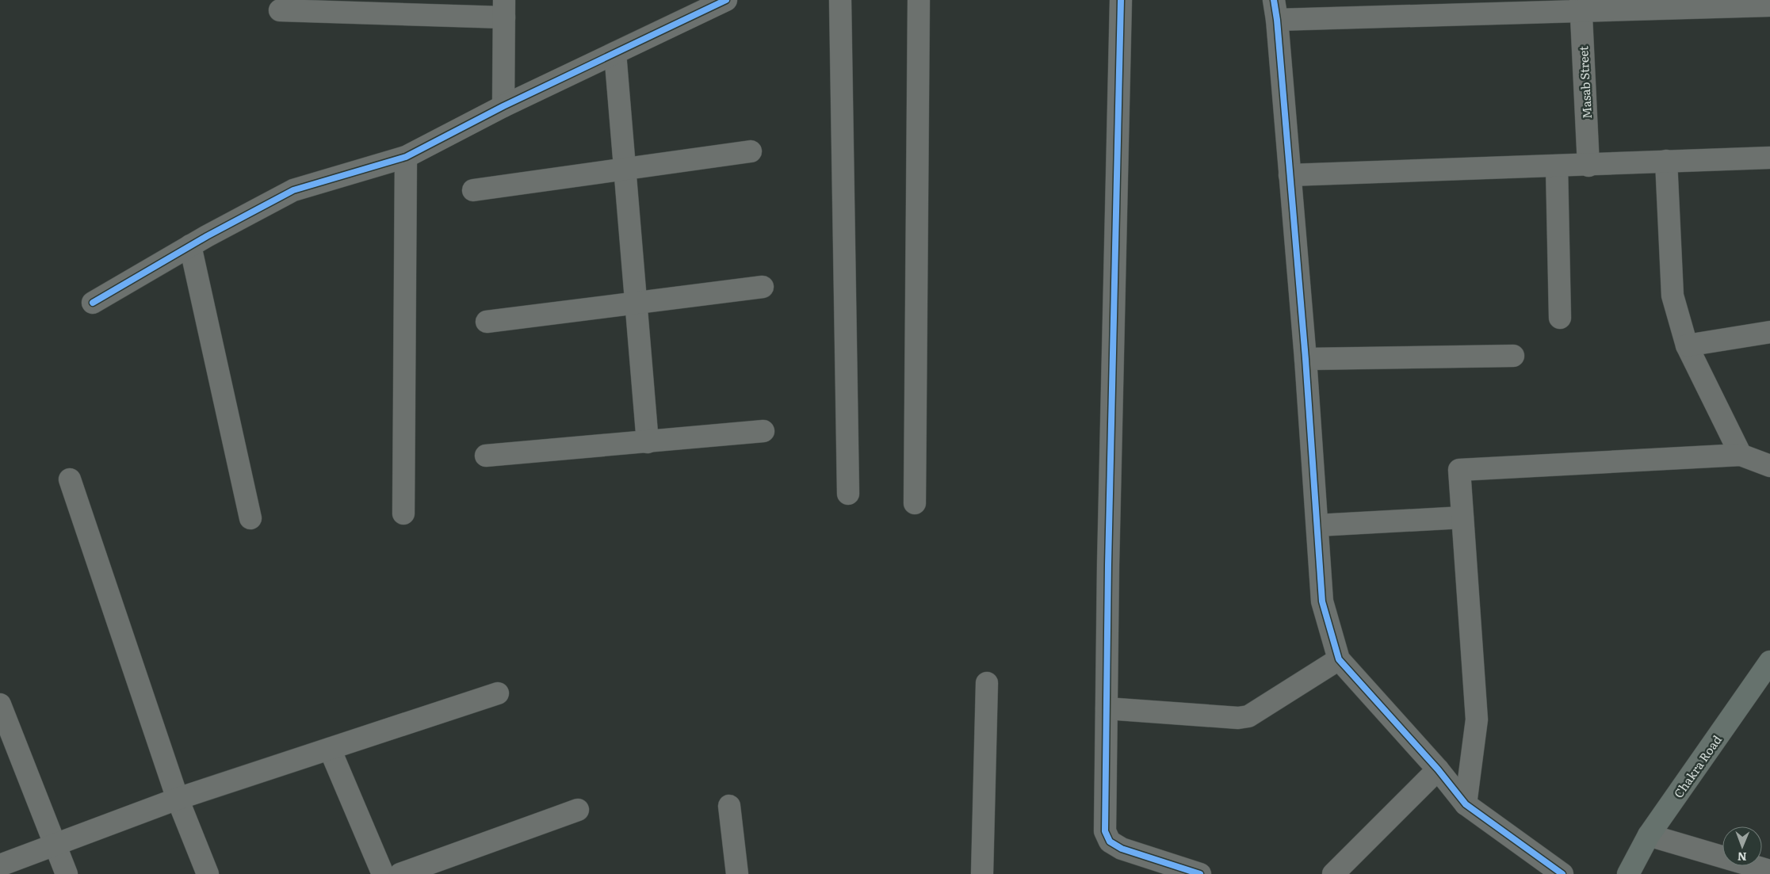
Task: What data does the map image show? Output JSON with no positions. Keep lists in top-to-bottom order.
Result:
{
  "streets": {
    "main road": ["Chakra Road"],
    "street": ["Masab Street"]
  },
  "north": "bottom"
}
